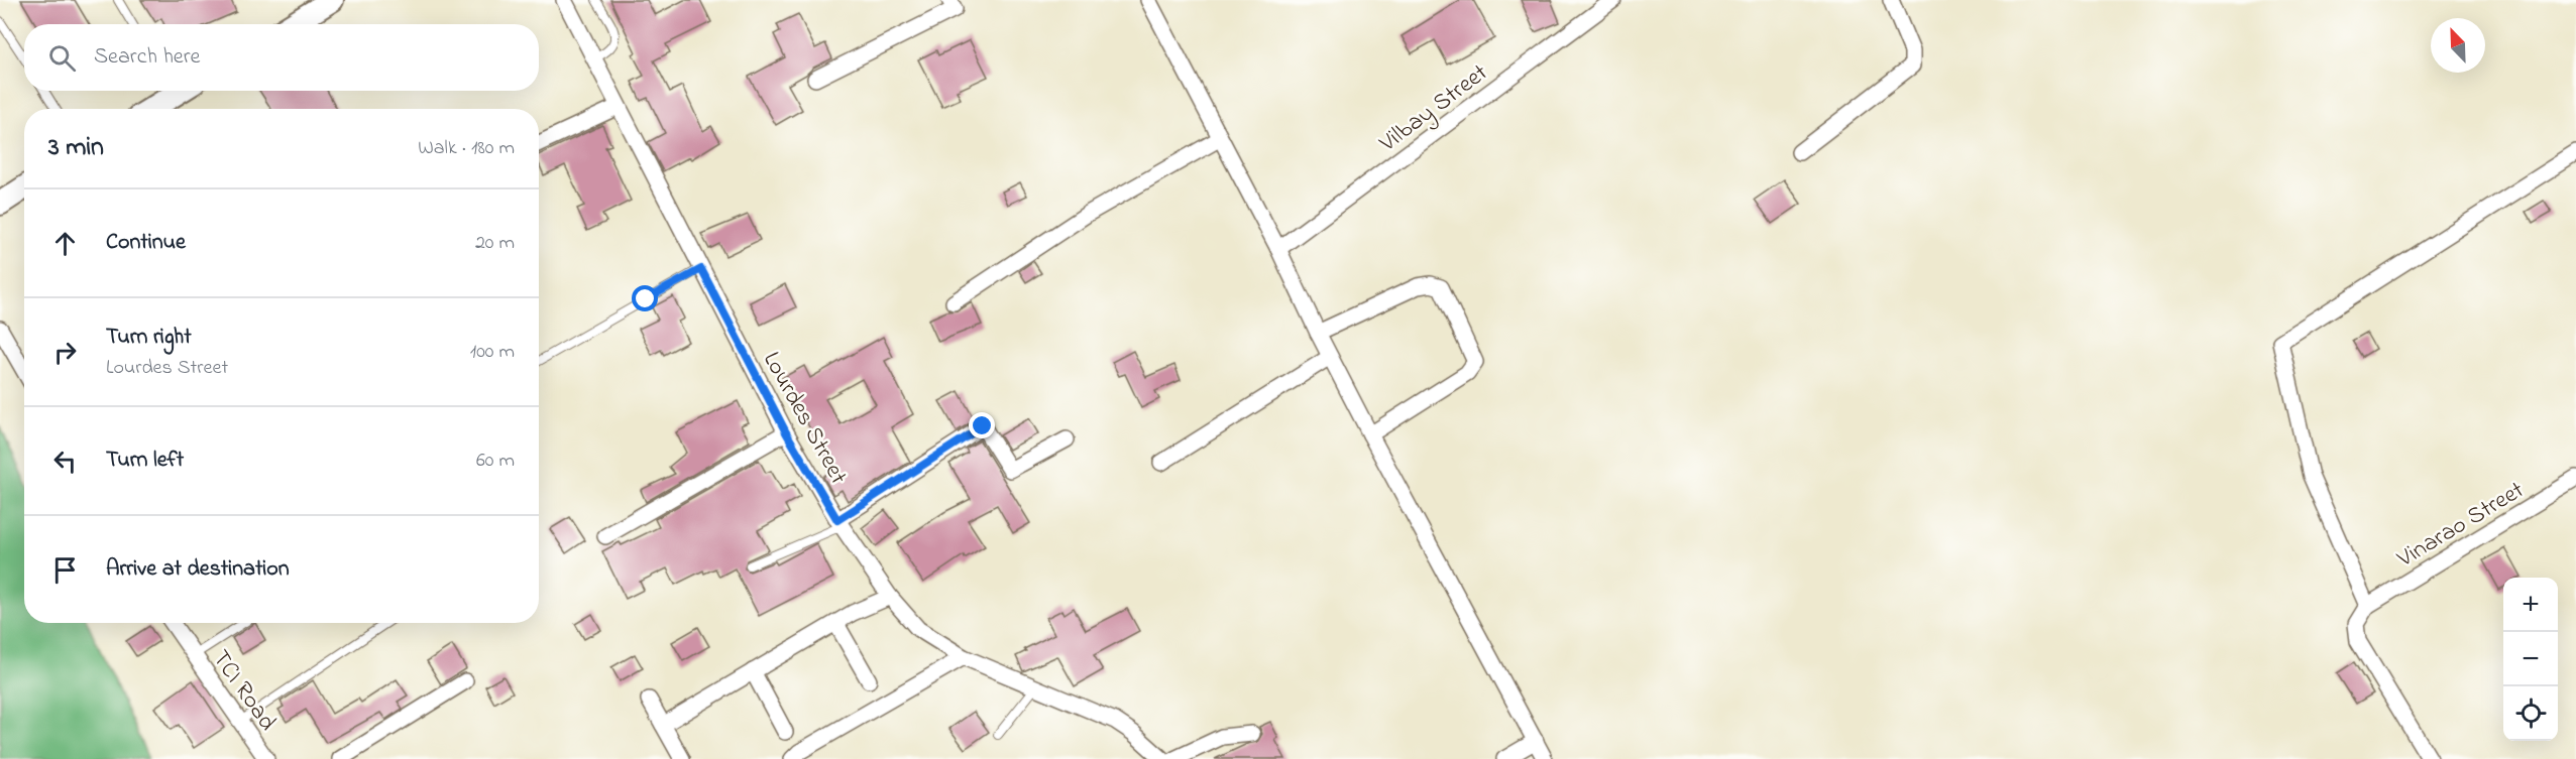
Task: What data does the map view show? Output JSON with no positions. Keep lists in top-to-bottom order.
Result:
{
  "streets": {
    "street": [
      "Vilbay Street",
      "Lourdes Street",
      "Vinarao Street",
      "TCI Road"
    ]
  },
  "north": "top left",
  "page": {
    "search": "Search here",
    "heading": ["3 min", "Walk · 180 m"],
    "list": [
      ["Continue", "20 m"],
      ["Turn right", "Lourdes Street", "100 m"],
      ["Turn left", "60 m"],
      "Arrive at destination"
    ],
    "map_buttons": ["+", "−"]
  }
}
